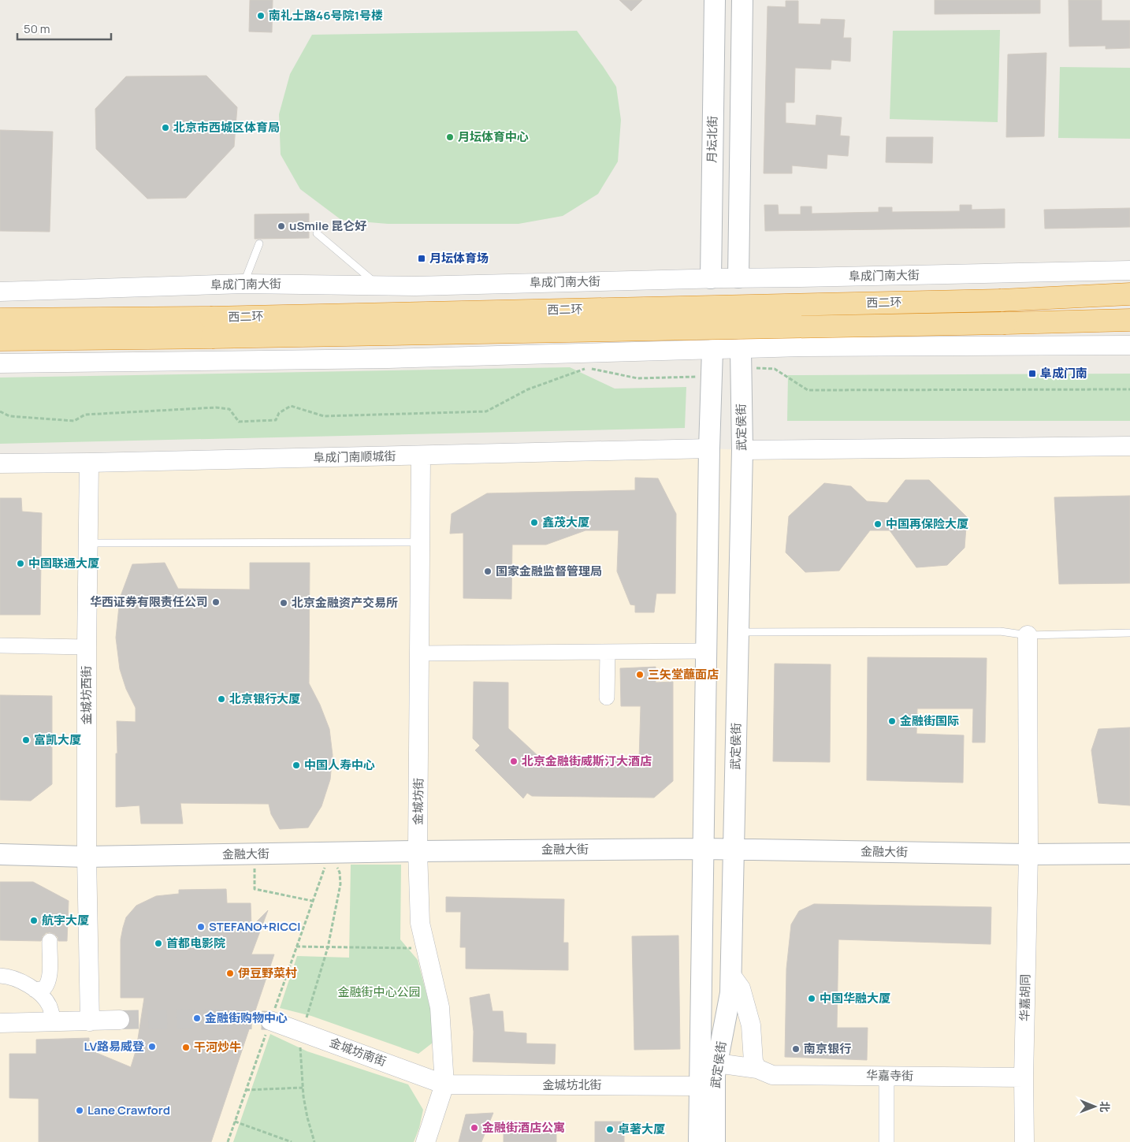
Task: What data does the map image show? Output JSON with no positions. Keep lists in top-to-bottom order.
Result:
{
  "streets": {
    "highway": ["西二环"],
    "main road": ["月坛北街", "武定侯街", "金融大街"],
    "street": [
      "阜成门南大街",
      "阜成门南顺城街",
      "金城坊西街",
      "金城坊街",
      "华嘉胡同",
      "金城坊南街",
      "华嘉寺街",
      "金城坊北街"
    ]
  },
  "crossings": [
    ["月坛北街", "阜成门南大街"],
    ["武定侯街", "阜成门南顺城街"],
    ["武定侯街", "金融大街"],
    ["武定侯街", "华嘉寺街"],
    ["武定侯街", "金城坊北街"],
    ["阜成门南顺城街", "金城坊西街"],
    ["阜成门南顺城街", "金城坊街"],
    ["金城坊西街", "金融大街"],
    ["金城坊街", "金融大街"],
    ["金城坊街", "金城坊南街"],
    ["金城坊街", "金城坊北街"],
    ["金融大街", "华嘉胡同"],
    ["华嘉胡同", "华嘉寺街"],
    ["金城坊南街", "金城坊北街"]
  ],
  "parks": ["金融街中心公园"],
  "places": {
    "other": [
      "南礼士路46号院1号楼",
      "北京市西城区体育局",
      "月坛体育中心",
      "uSmile 昆仑好",
      "鑫茂大厦",
      "中国再保险大厦",
      "中国联通大厦",
      "国家金融监督管理局",
      "华西证券有限责任公司",
      "北京金融资产交易所",
      "三矢堂蘸面店",
      "北京银行大厦",
      "金融街国际",
      "富凯大厦",
      "北京金融街威斯汀大酒店",
      "中国人寿中心",
      "航宇大厦",
      "STEFANO+RICCI",
      "首都电影院",
      "伊豆野菜村",
      "中国华融大厦",
      "金融街购物中心",
      "LV路易威登",
      "干河炒牛",
      "南京银行",
      "Lane Crawford",
      "金融街酒店公寓",
      "卓著大厦"
    ],
    "transit": ["月坛体育场", "阜成门南"]
  },
  "scale_bar": "50 m",
  "north": "right"
}
